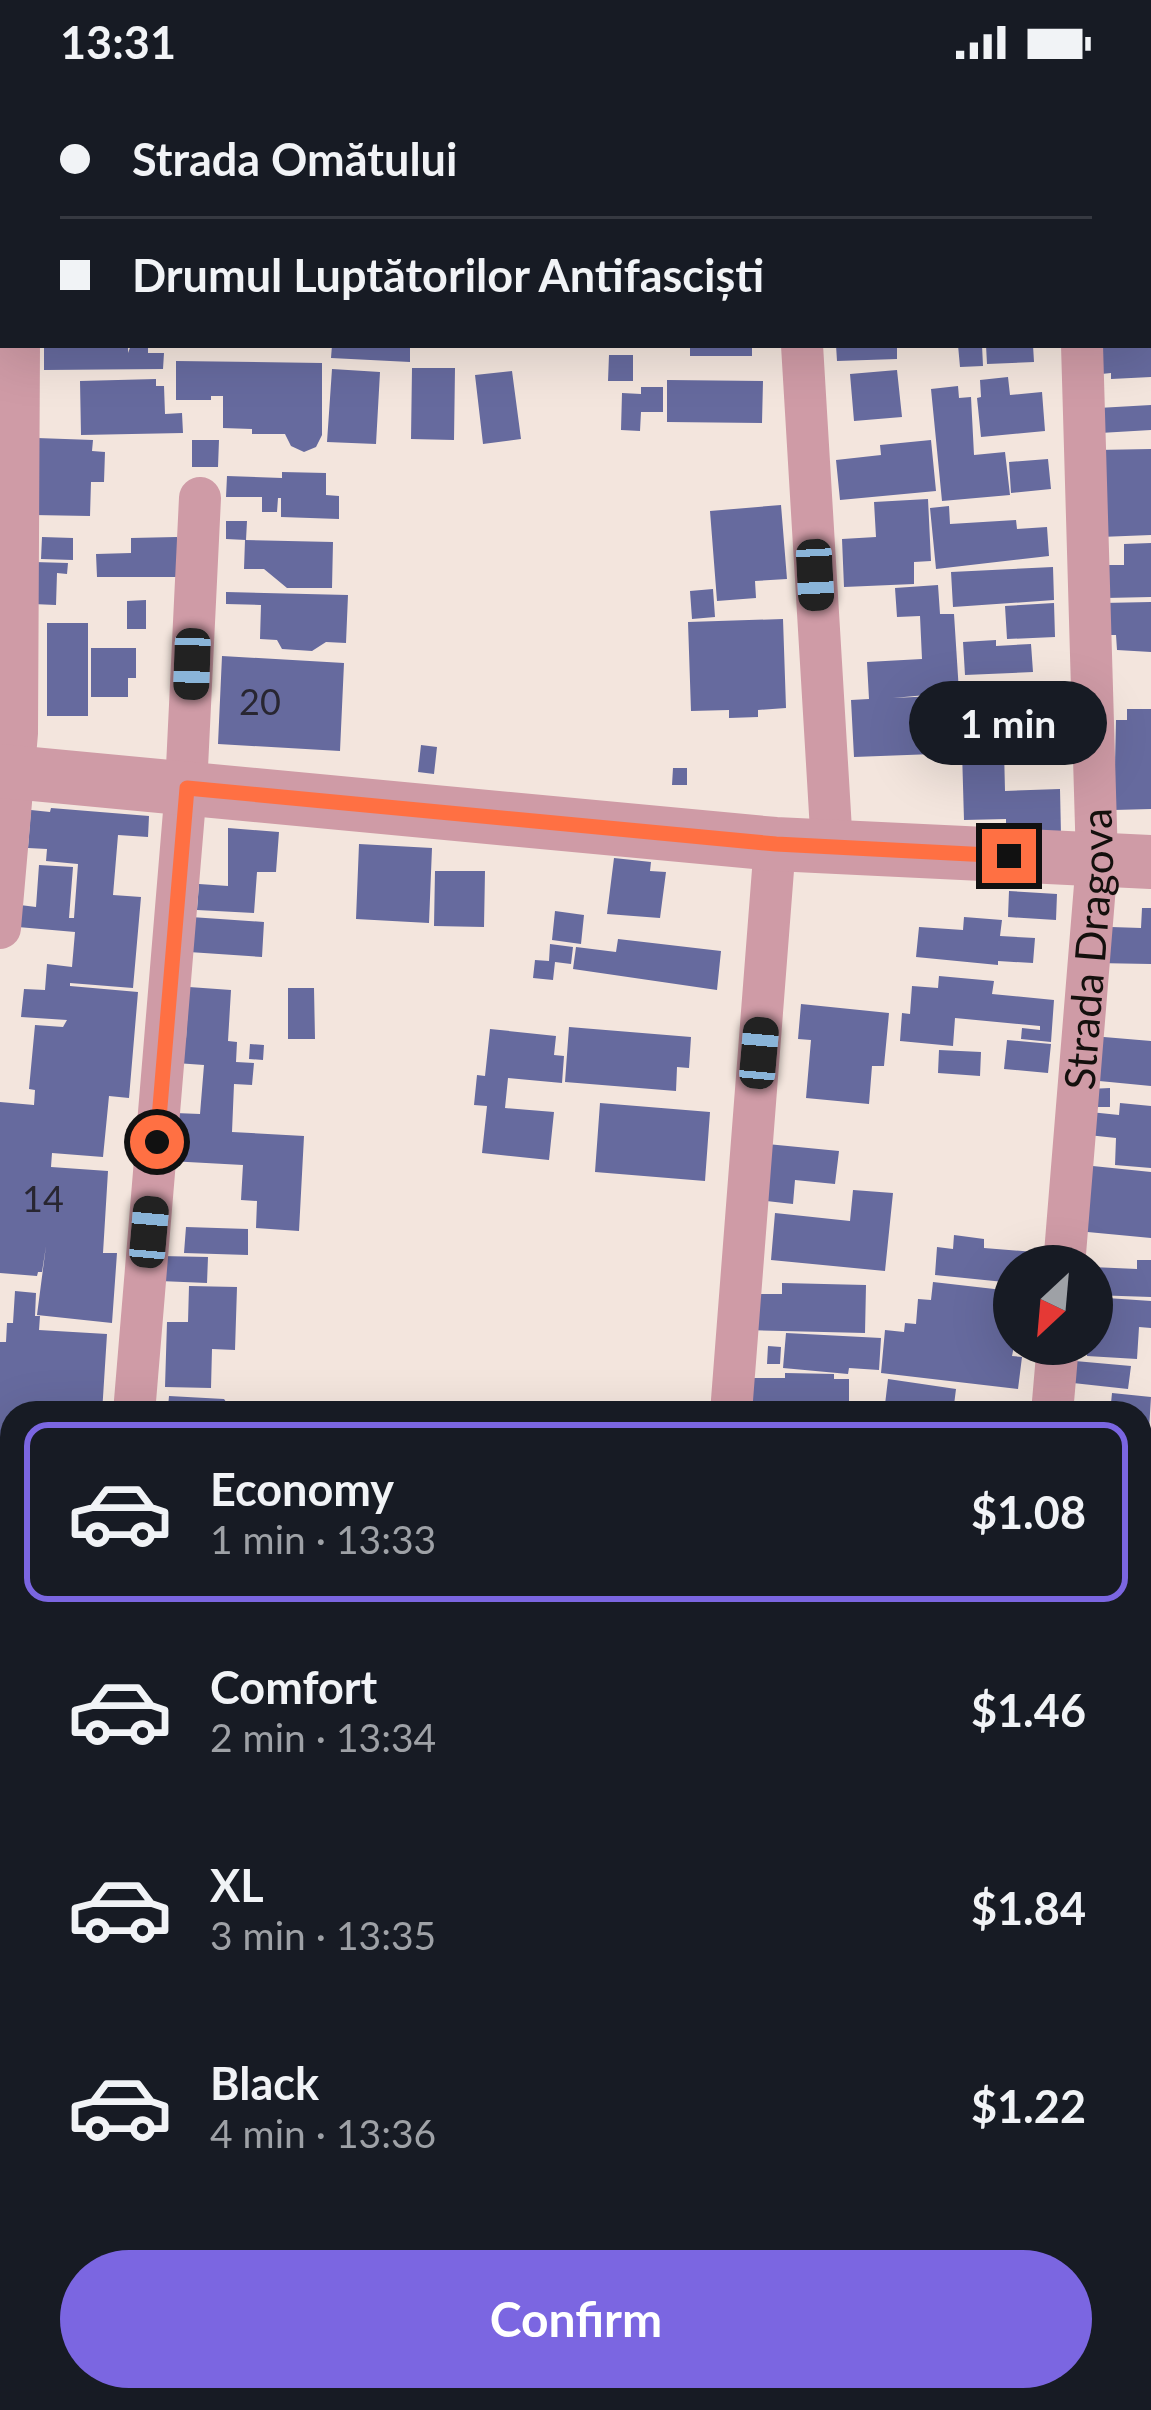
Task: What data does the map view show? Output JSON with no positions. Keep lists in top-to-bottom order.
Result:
{
  "streets": {
    "street": ["Strada Dragova"]
  },
  "house_numbers": ["20", "14"],
  "north": "bottom left",
  "page": {
    "status": "13:31",
    "banner": ["Strada Omătului", "Drumul Luptătorilor Antifasciști"],
    "bubble": "1 min",
    "list": [
      {
        "name": "Economy",
        "note": "1 min · 13:33",
        "value": "$1.08"
      },
      {
        "name": "Comfort",
        "note": "2 min · 13:34",
        "value": "$1.46"
      },
      {
        "name": "XL",
        "note": "3 min · 13:35",
        "value": "$1.84"
      },
      {
        "name": "Black",
        "note": "4 min · 13:36",
        "value": "$1.22"
      }
    ],
    "buttons": "Confirm"
  }
}
